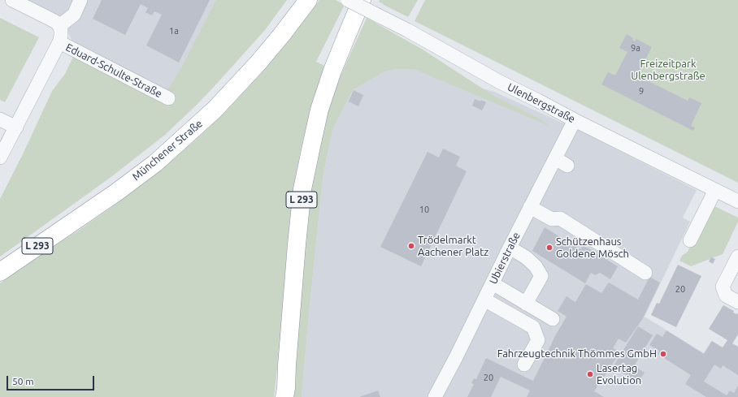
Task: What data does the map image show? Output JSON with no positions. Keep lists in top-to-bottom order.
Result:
{
  "streets": {
    "highway": ["Münchener Straße", "L 293"],
    "street": ["Eduard-Schulte-Straße", "Ulenbergstraße", "Ubierstraße"]
  },
  "crossings": [
    ["Ulenbergstraße", "Ubierstraße"]
  ],
  "parks": ["Freizeitpark Ulenbergstraße"],
  "places": [
    "Trödelmarkt Aachener Platz",
    "Schützenhaus Goldene Mösch",
    "Fahrzeugtechnik Thömmes GmbH",
    "Lasertag Evolution"
  ],
  "house_numbers": [
    "1a",
    "9a",
    "9",
    "10",
    "20",
    "20"
  ],
  "scale_bar": "50 m"
}
